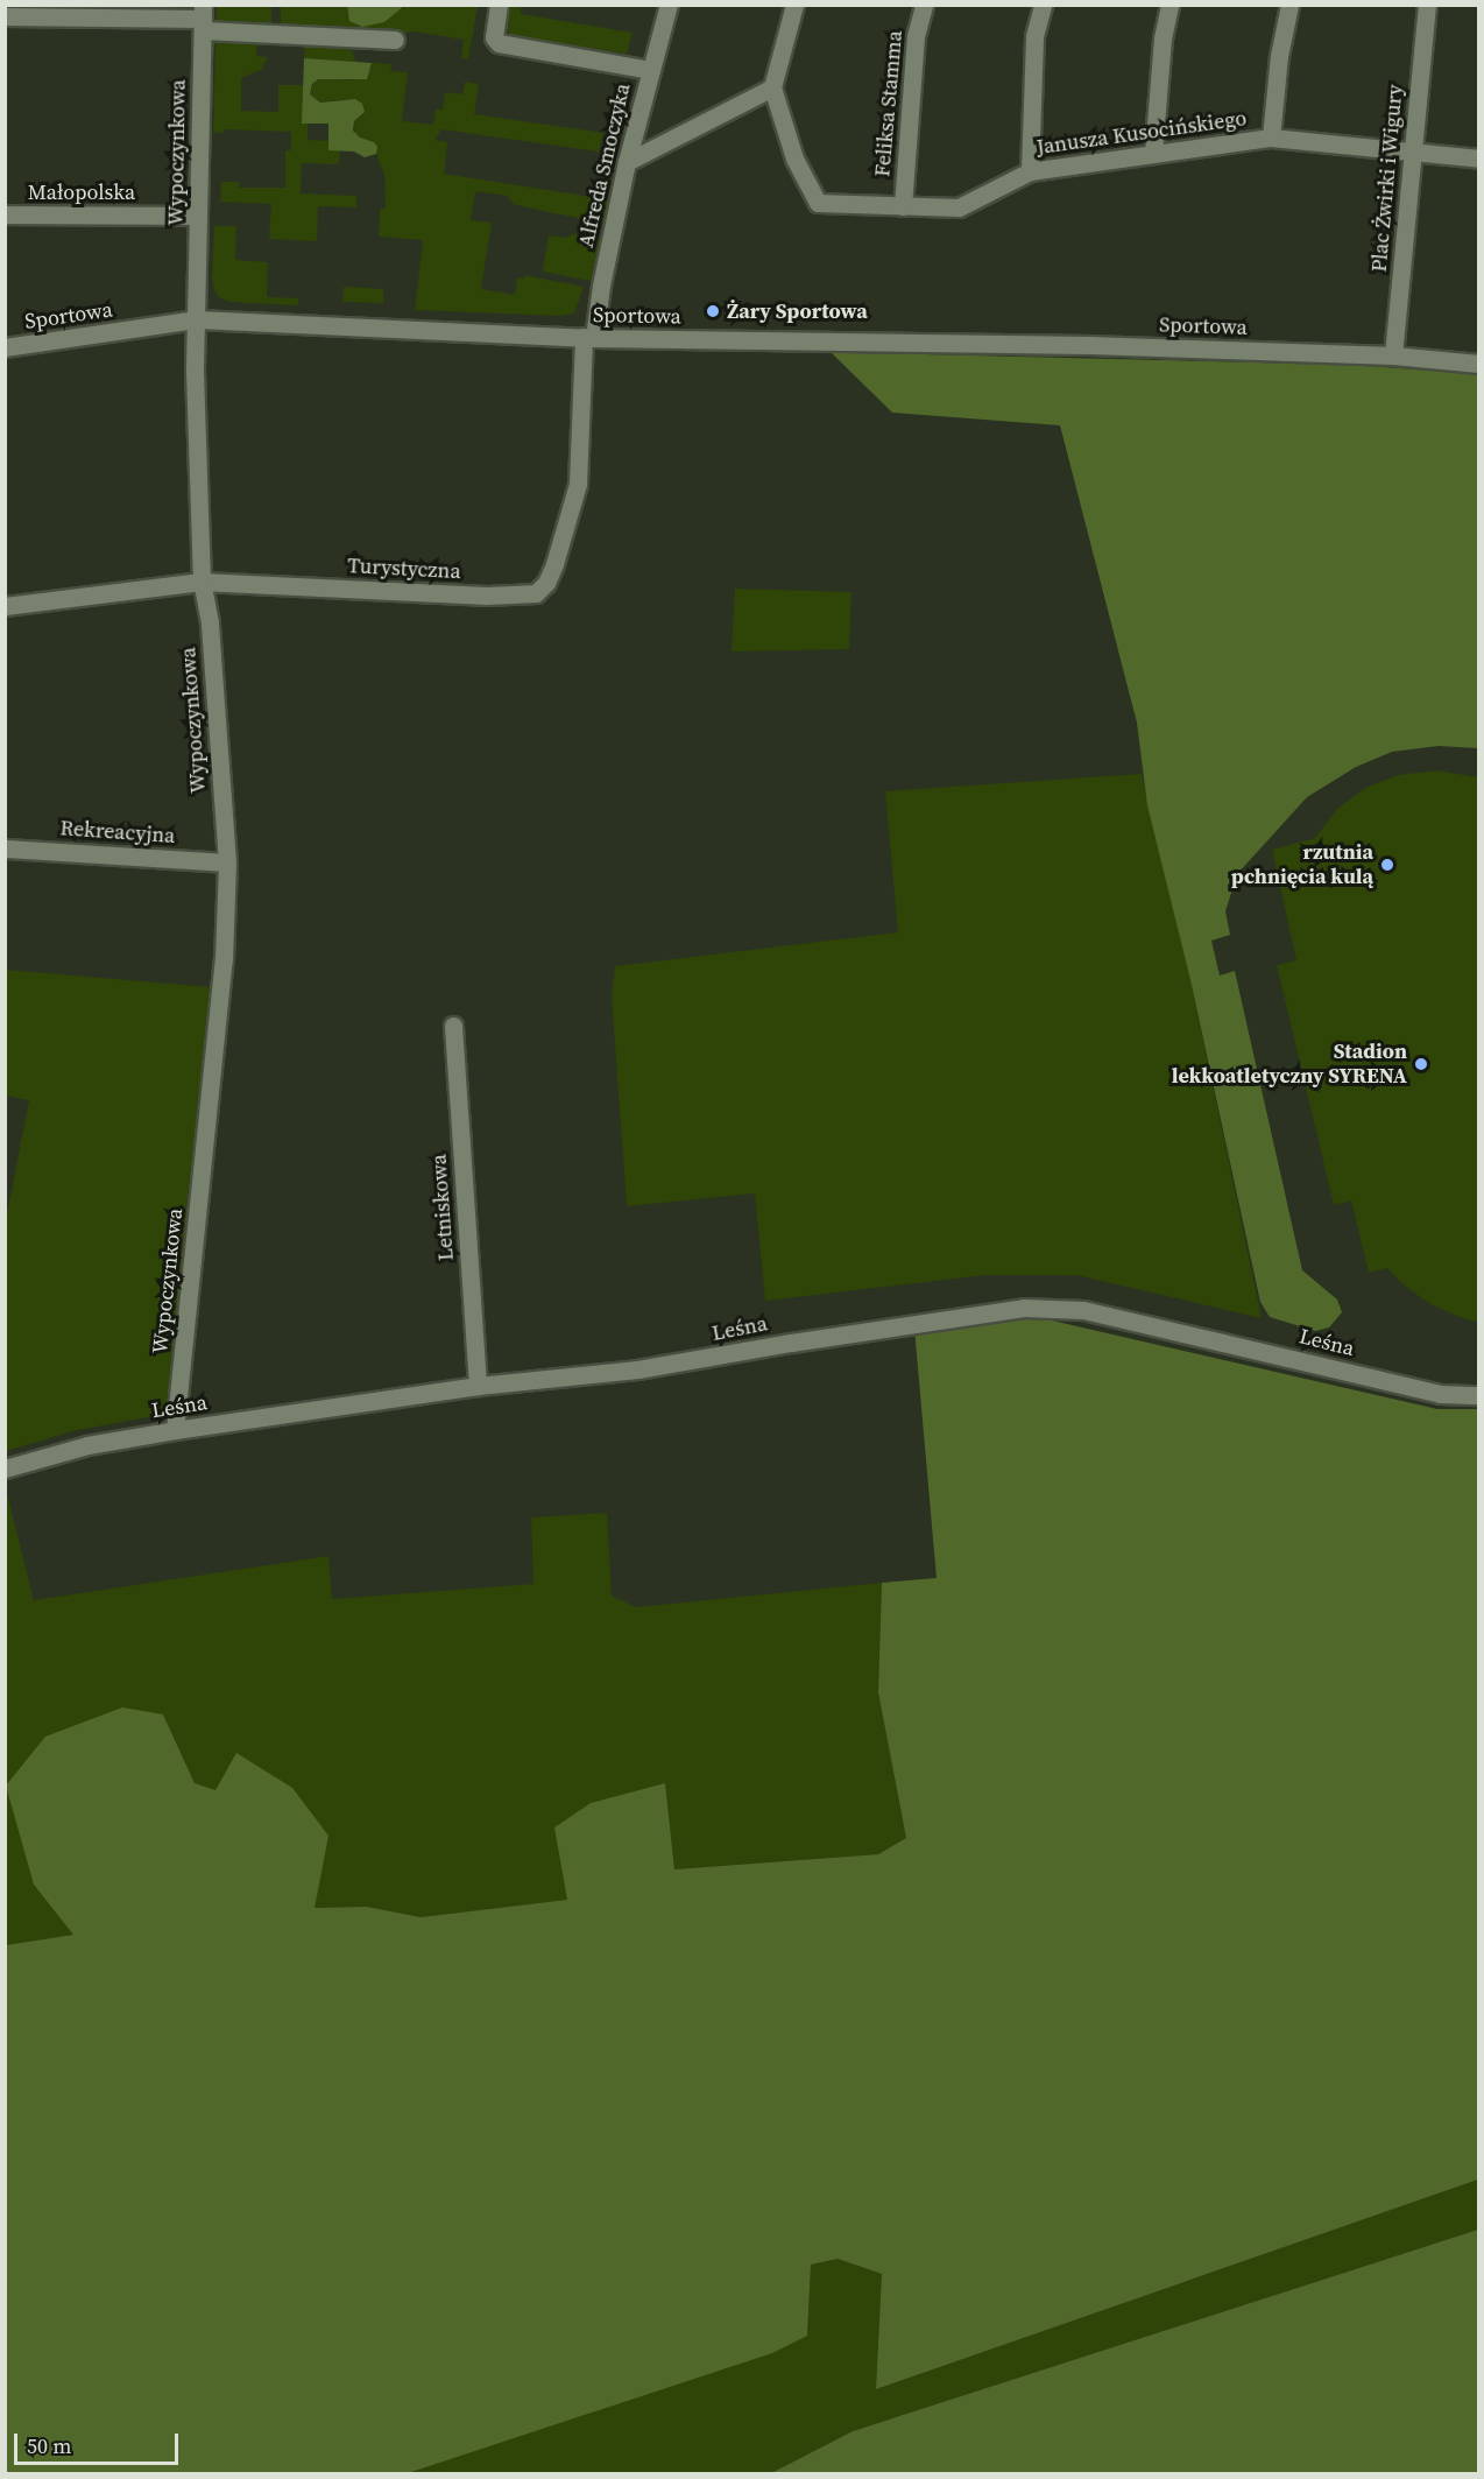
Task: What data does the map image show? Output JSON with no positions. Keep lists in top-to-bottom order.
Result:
{
  "streets": {
    "street": [
      "Feliksa Stamma",
      "Janusza Kusocińskiego",
      "Wypoczynkowa",
      "Alfreda Smoczyka",
      "Plac Żwirki i Wigury",
      "Małopolska",
      "Sportowa",
      "Turystyczna",
      "Rekreacyjna",
      "Letniskowa",
      "Leśna"
    ]
  },
  "crossings": [
    ["Feliksa Stamma", "Janusza Kusocińskiego"],
    ["Janusza Kusocińskiego", "Plac Żwirki i Wigury"],
    ["Wypoczynkowa", "Małopolska"],
    ["Wypoczynkowa", "Sportowa"],
    ["Wypoczynkowa", "Turystyczna"],
    ["Wypoczynkowa", "Rekreacyjna"],
    ["Wypoczynkowa", "Leśna"],
    ["Alfreda Smoczyka", "Sportowa"],
    ["Alfreda Smoczyka", "Turystyczna"],
    ["Plac Żwirki i Wigury", "Sportowa"],
    ["Sportowa", "Turystyczna"],
    ["Letniskowa", "Leśna"]
  ],
  "places": ["Żary Sportowa", "rzutnia pchnięcia kulą", "Stadion lekkoatletyczny SYRENA"],
  "scale_bar": "50 m"
}
